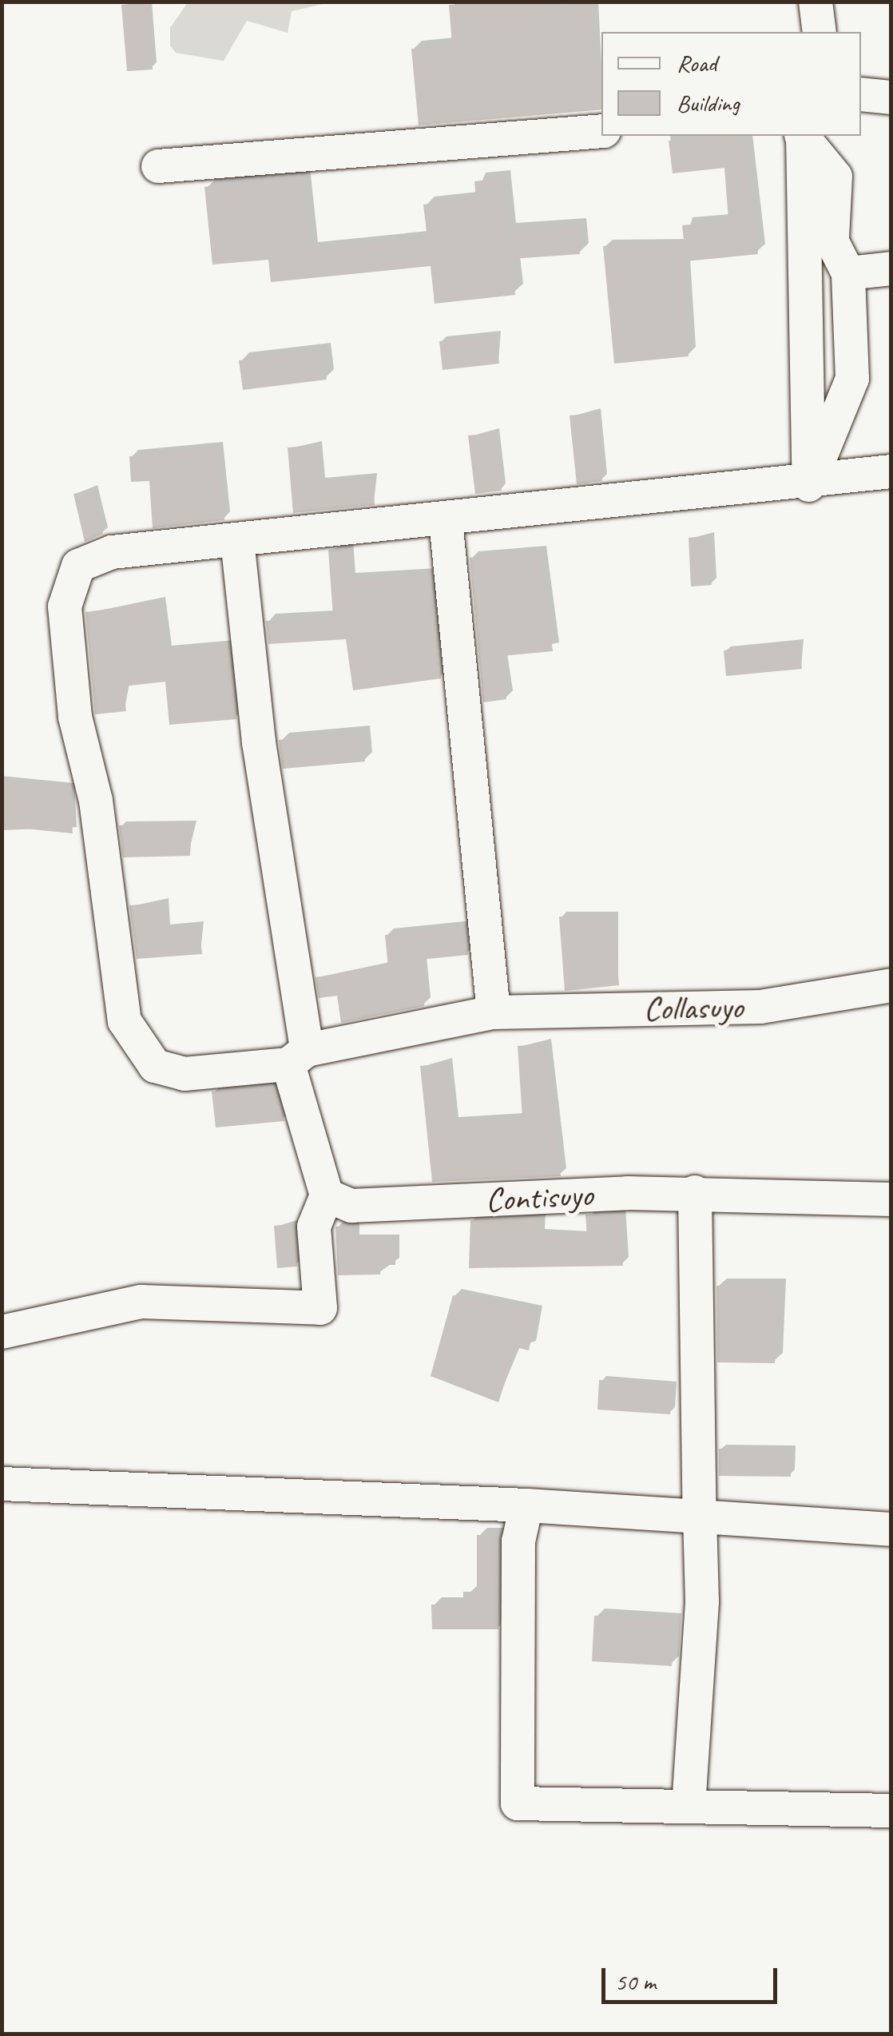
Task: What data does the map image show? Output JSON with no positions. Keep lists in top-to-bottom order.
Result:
{
  "streets": {
    "street": ["Collasuyo", "Contisuyo"]
  },
  "legend": ["Road", "Building"],
  "scale_bar": "50 m"
}
